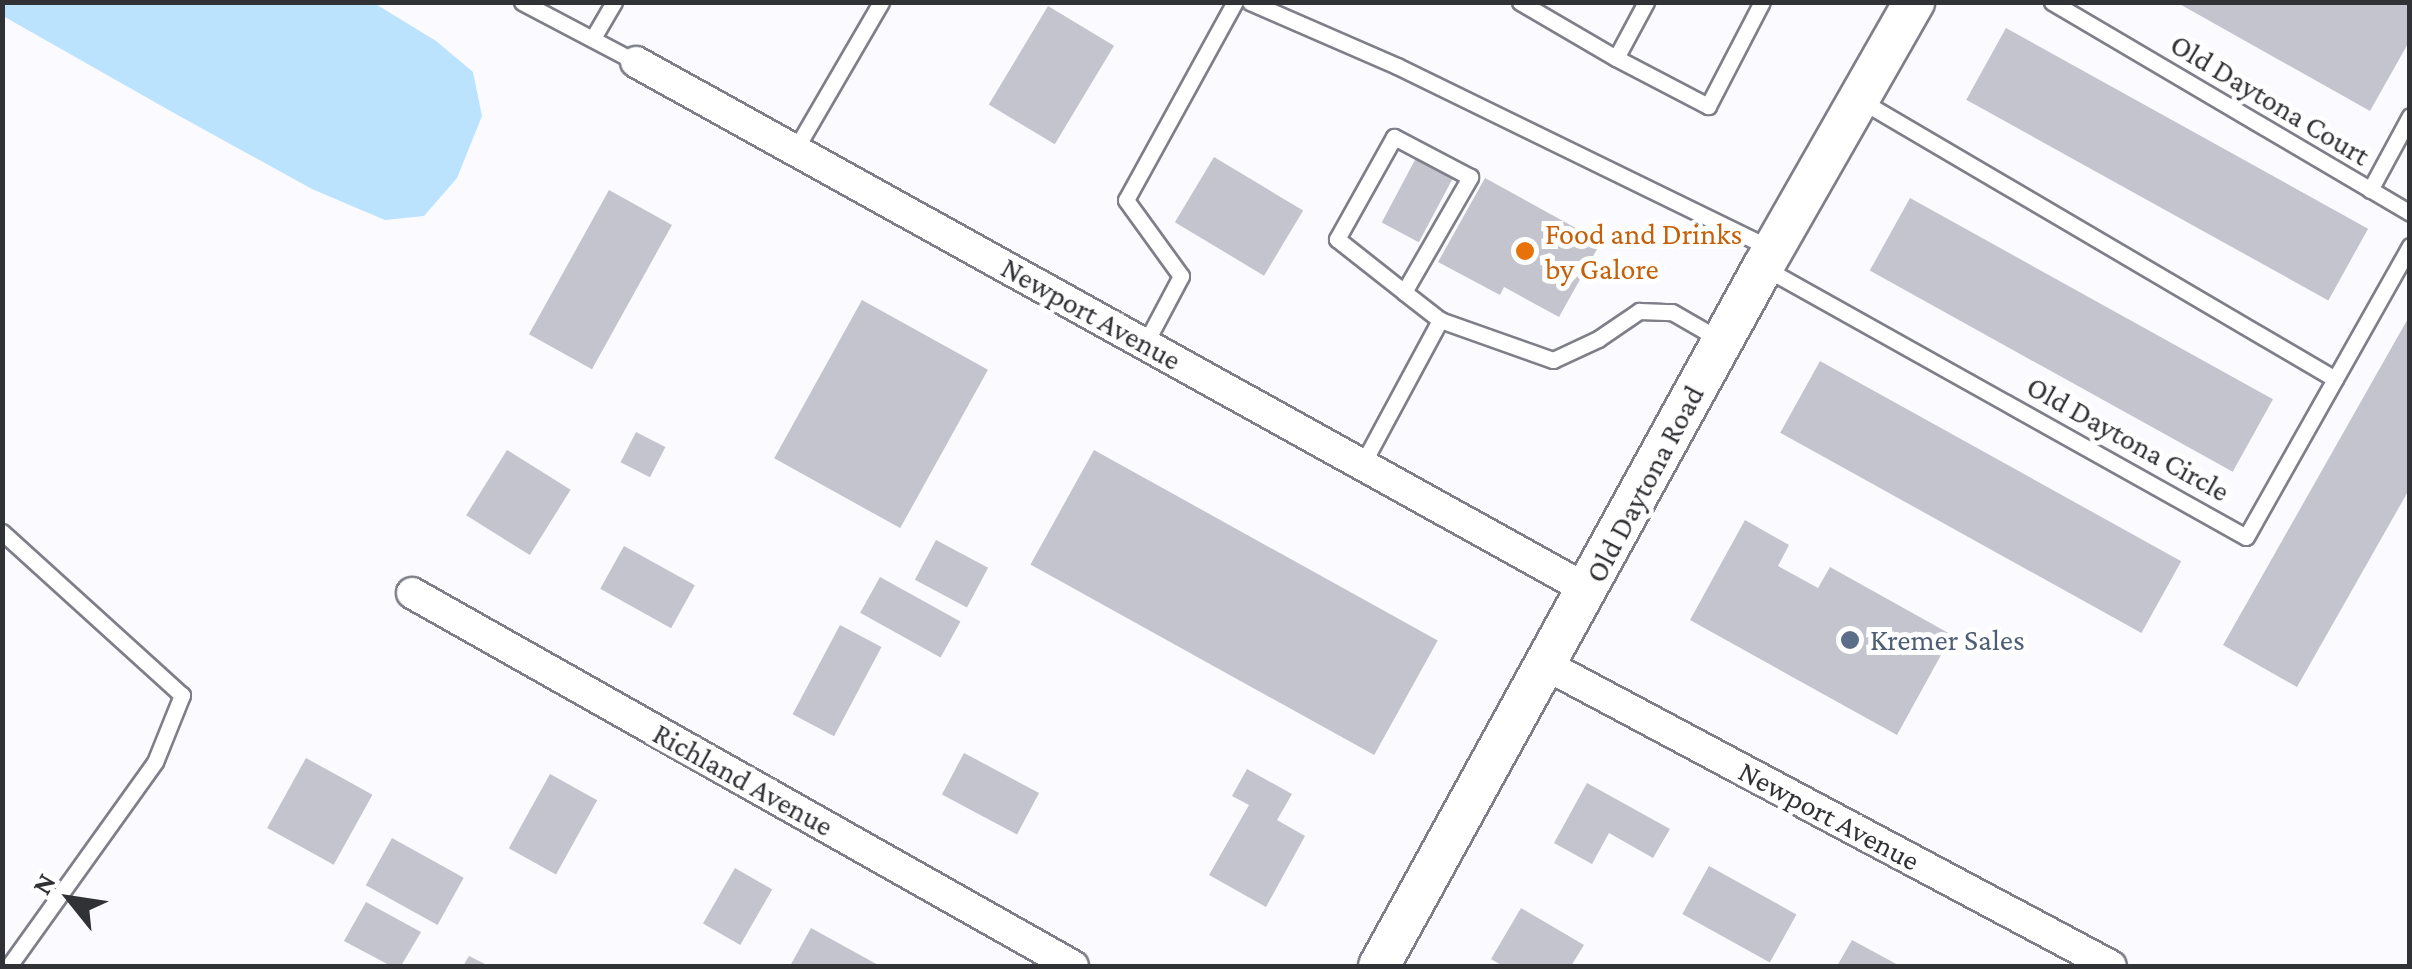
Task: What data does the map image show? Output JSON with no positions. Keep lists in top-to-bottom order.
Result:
{
  "streets": {
    "street": ["Newport Avenue", "Old Daytona Road", "Richland Avenue"],
    "lane": ["Old Daytona Court", "Old Daytona Circle"]
  },
  "crossings": [
    ["Newport Avenue", "Old Daytona Road"],
    ["Old Daytona Circle", "Old Daytona Road"]
  ],
  "places": ["Food and Drinks by Galore", "Kremer Sales"],
  "north": "top left"
}
